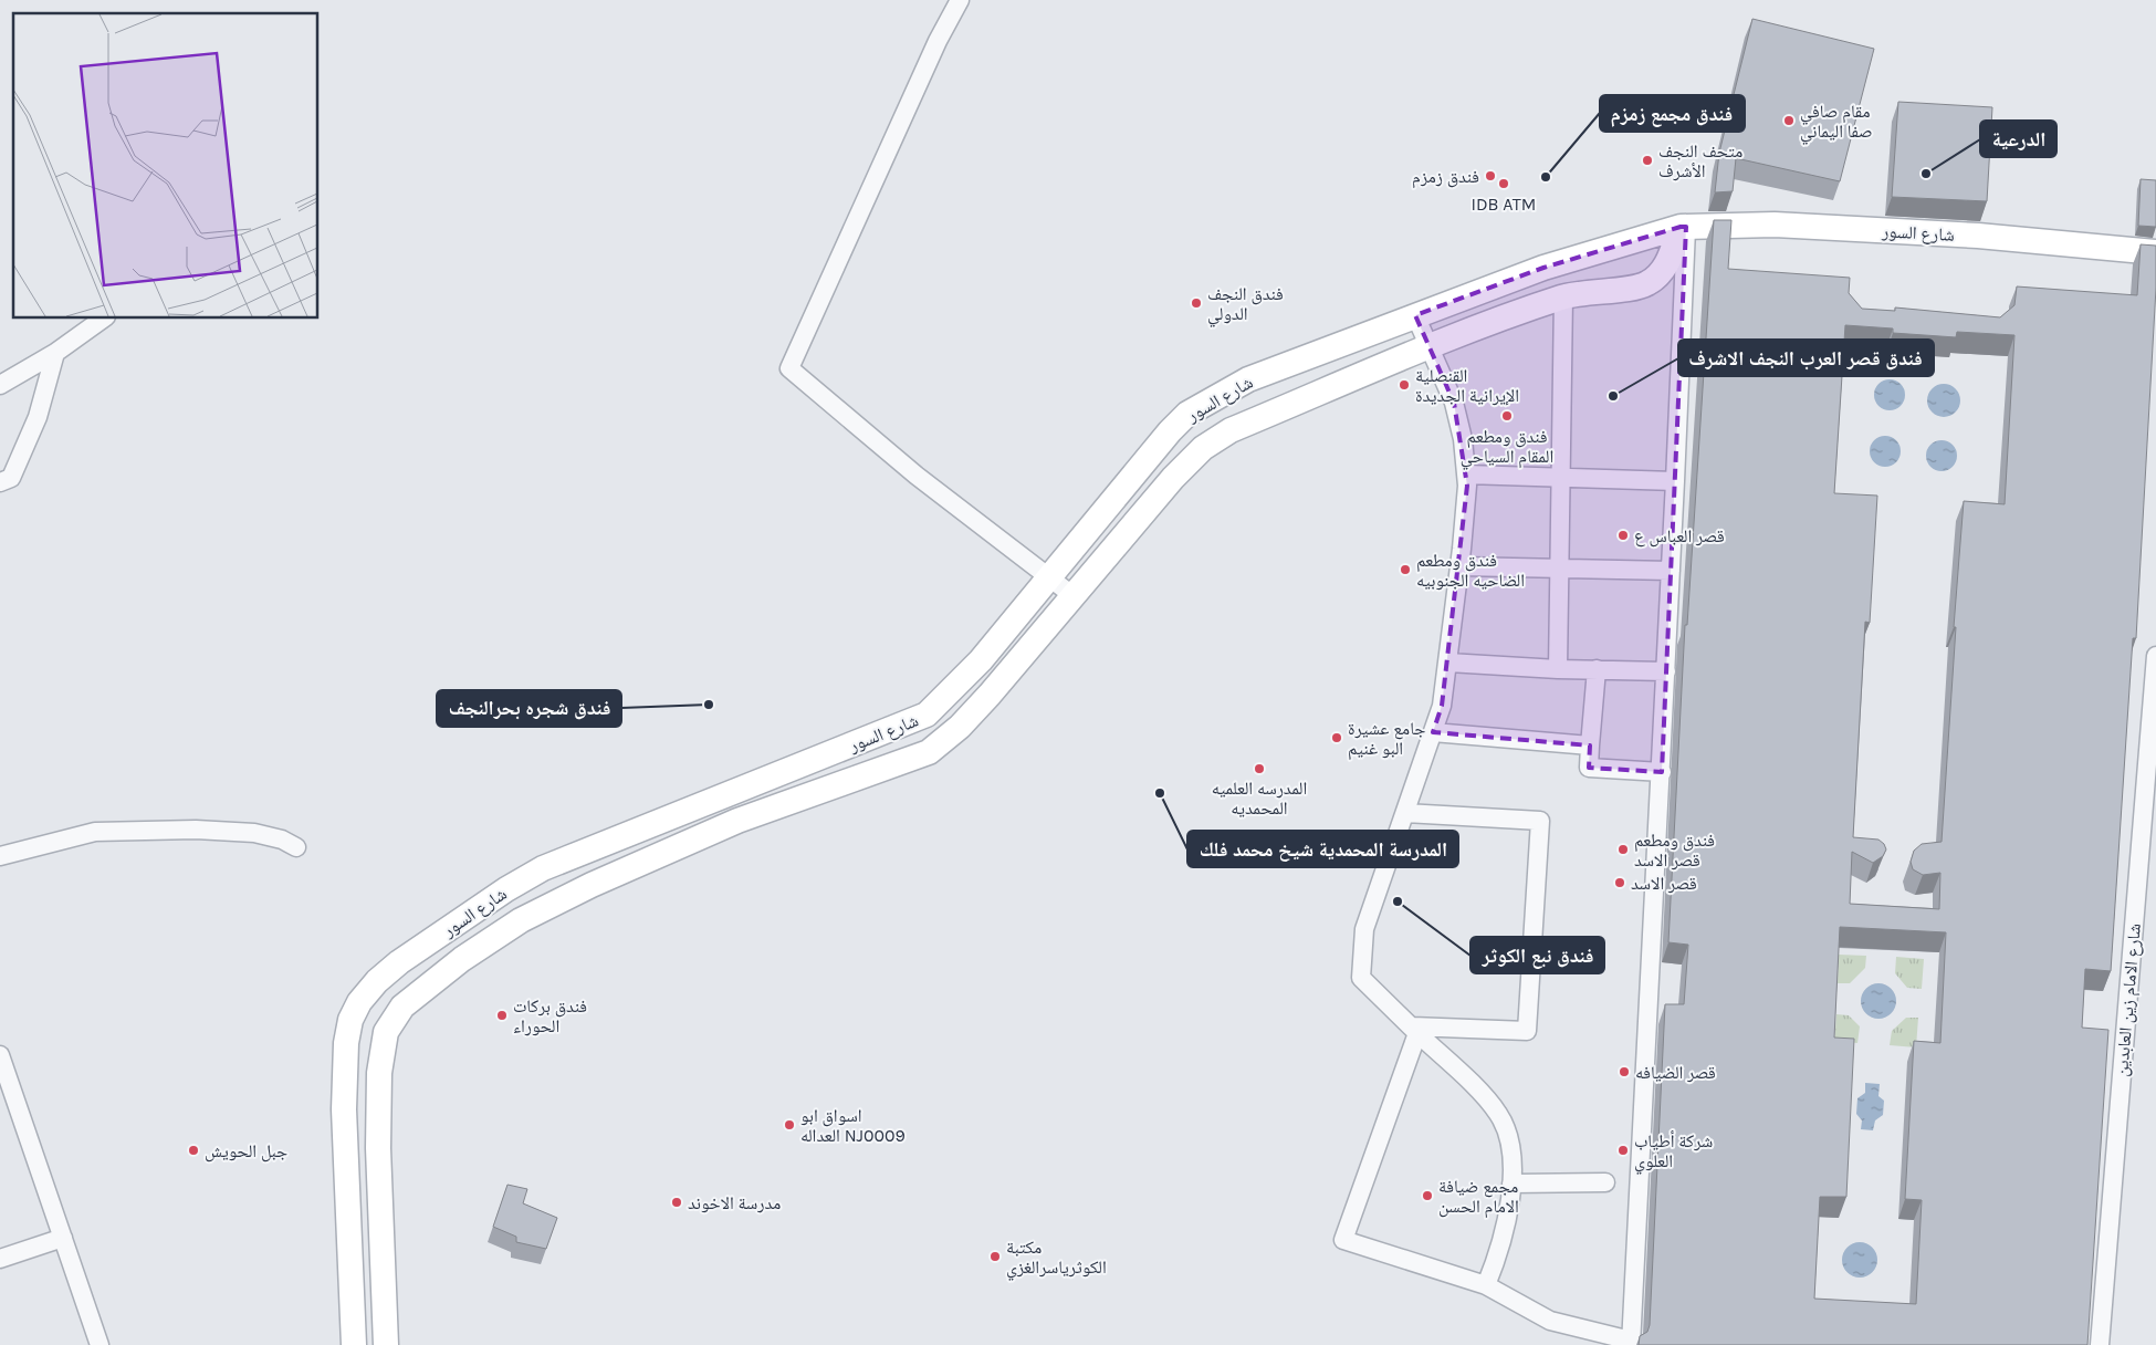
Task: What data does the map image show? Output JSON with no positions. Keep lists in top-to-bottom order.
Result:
{
  "streets": {
    "main road": ["شارع السور"],
    "street": ["شارع الامام زين العابدين"]
  },
  "places": [
    "مقام صافي صفا اليماني",
    "متحف النجف الأشرف",
    "الدرعية",
    "فندق زمزم",
    "فندق مجمع زمزم",
    "IDB ATM",
    "فندق النجف الدولي",
    "القنصلية الإيرانية الجديدة",
    "فندق قصر العرب النجف الاشرف",
    "فندق ومطعم المقام السياحي",
    "قصر العباس ع",
    "فندق ومطعم الضاحيه الجنوبيه",
    "فندق شجره بحرالنجف",
    "جامع عشيرة البو غنيم",
    "المدرسه العلمیه المحمدیه",
    "المدرسة المحمدية شيخ محمد فلك",
    "فندق ومطعم قصر الاسد",
    "قصر الاسد",
    "فندق نبع الكوثر",
    "فندق بركات الحوراء",
    "قصر الضيافه",
    "اسواق ابو العداله NJ0009",
    "جبل الحويش",
    "شركة أطياب العلوي",
    "مجمع ضيافة الامام الحسن",
    "مدرسة الاخوند",
    "مكتبة الكوثرياسرالغزي"
  ]
}
